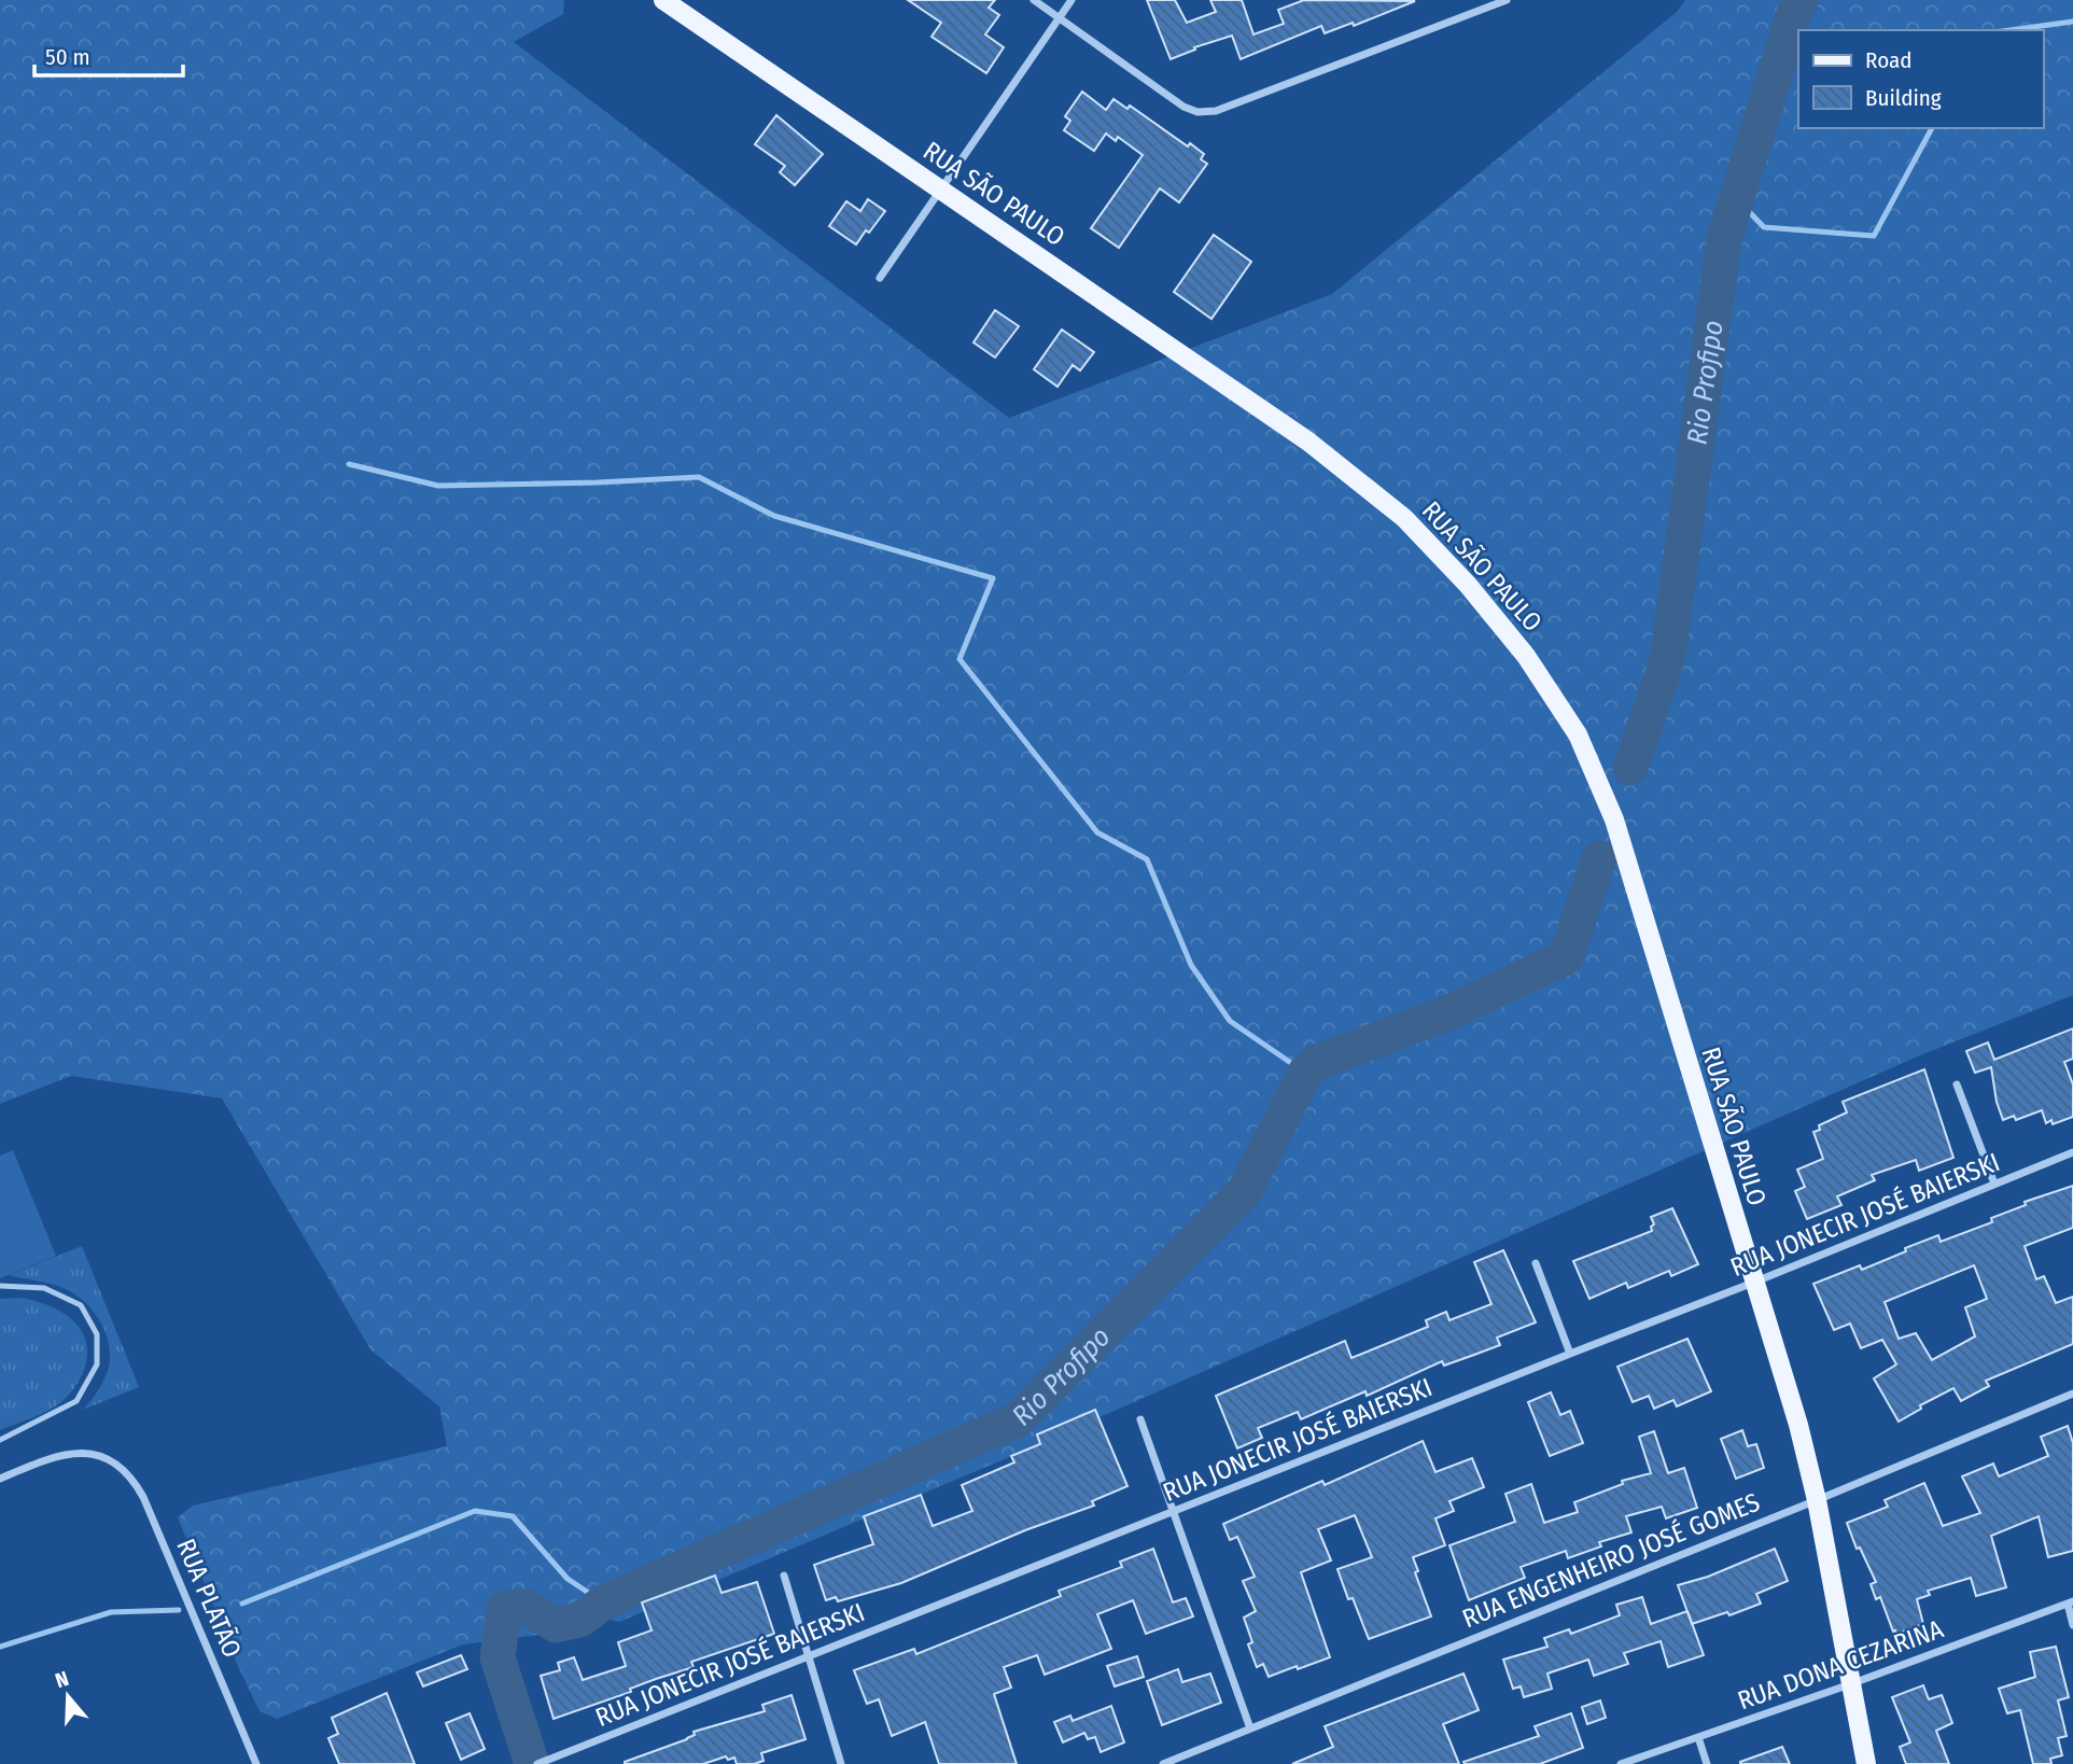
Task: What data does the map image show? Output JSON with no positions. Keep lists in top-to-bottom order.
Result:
{
  "streets": {
    "main road": ["RUA SÃO PAULO"],
    "street": [
      "RUA JONECIR JOSÉ BAIERSKI",
      "RUA ENGENHEIRO JOSÉ GOMES",
      "RUA PLATÃO",
      "RUA DONA CEZARINA"
    ]
  },
  "crossings": [
    ["RUA SÃO PAULO", "RUA JONECIR JOSÉ BAIERSKI"],
    ["RUA SÃO PAULO", "RUA ENGENHEIRO JOSÉ GOMES"],
    ["RUA SÃO PAULO", "RUA DONA CEZARINA"]
  ],
  "water": ["Rio Profipo"],
  "legend": ["Road", "Building"],
  "scale_bar": "50 m",
  "north": "top"
}
